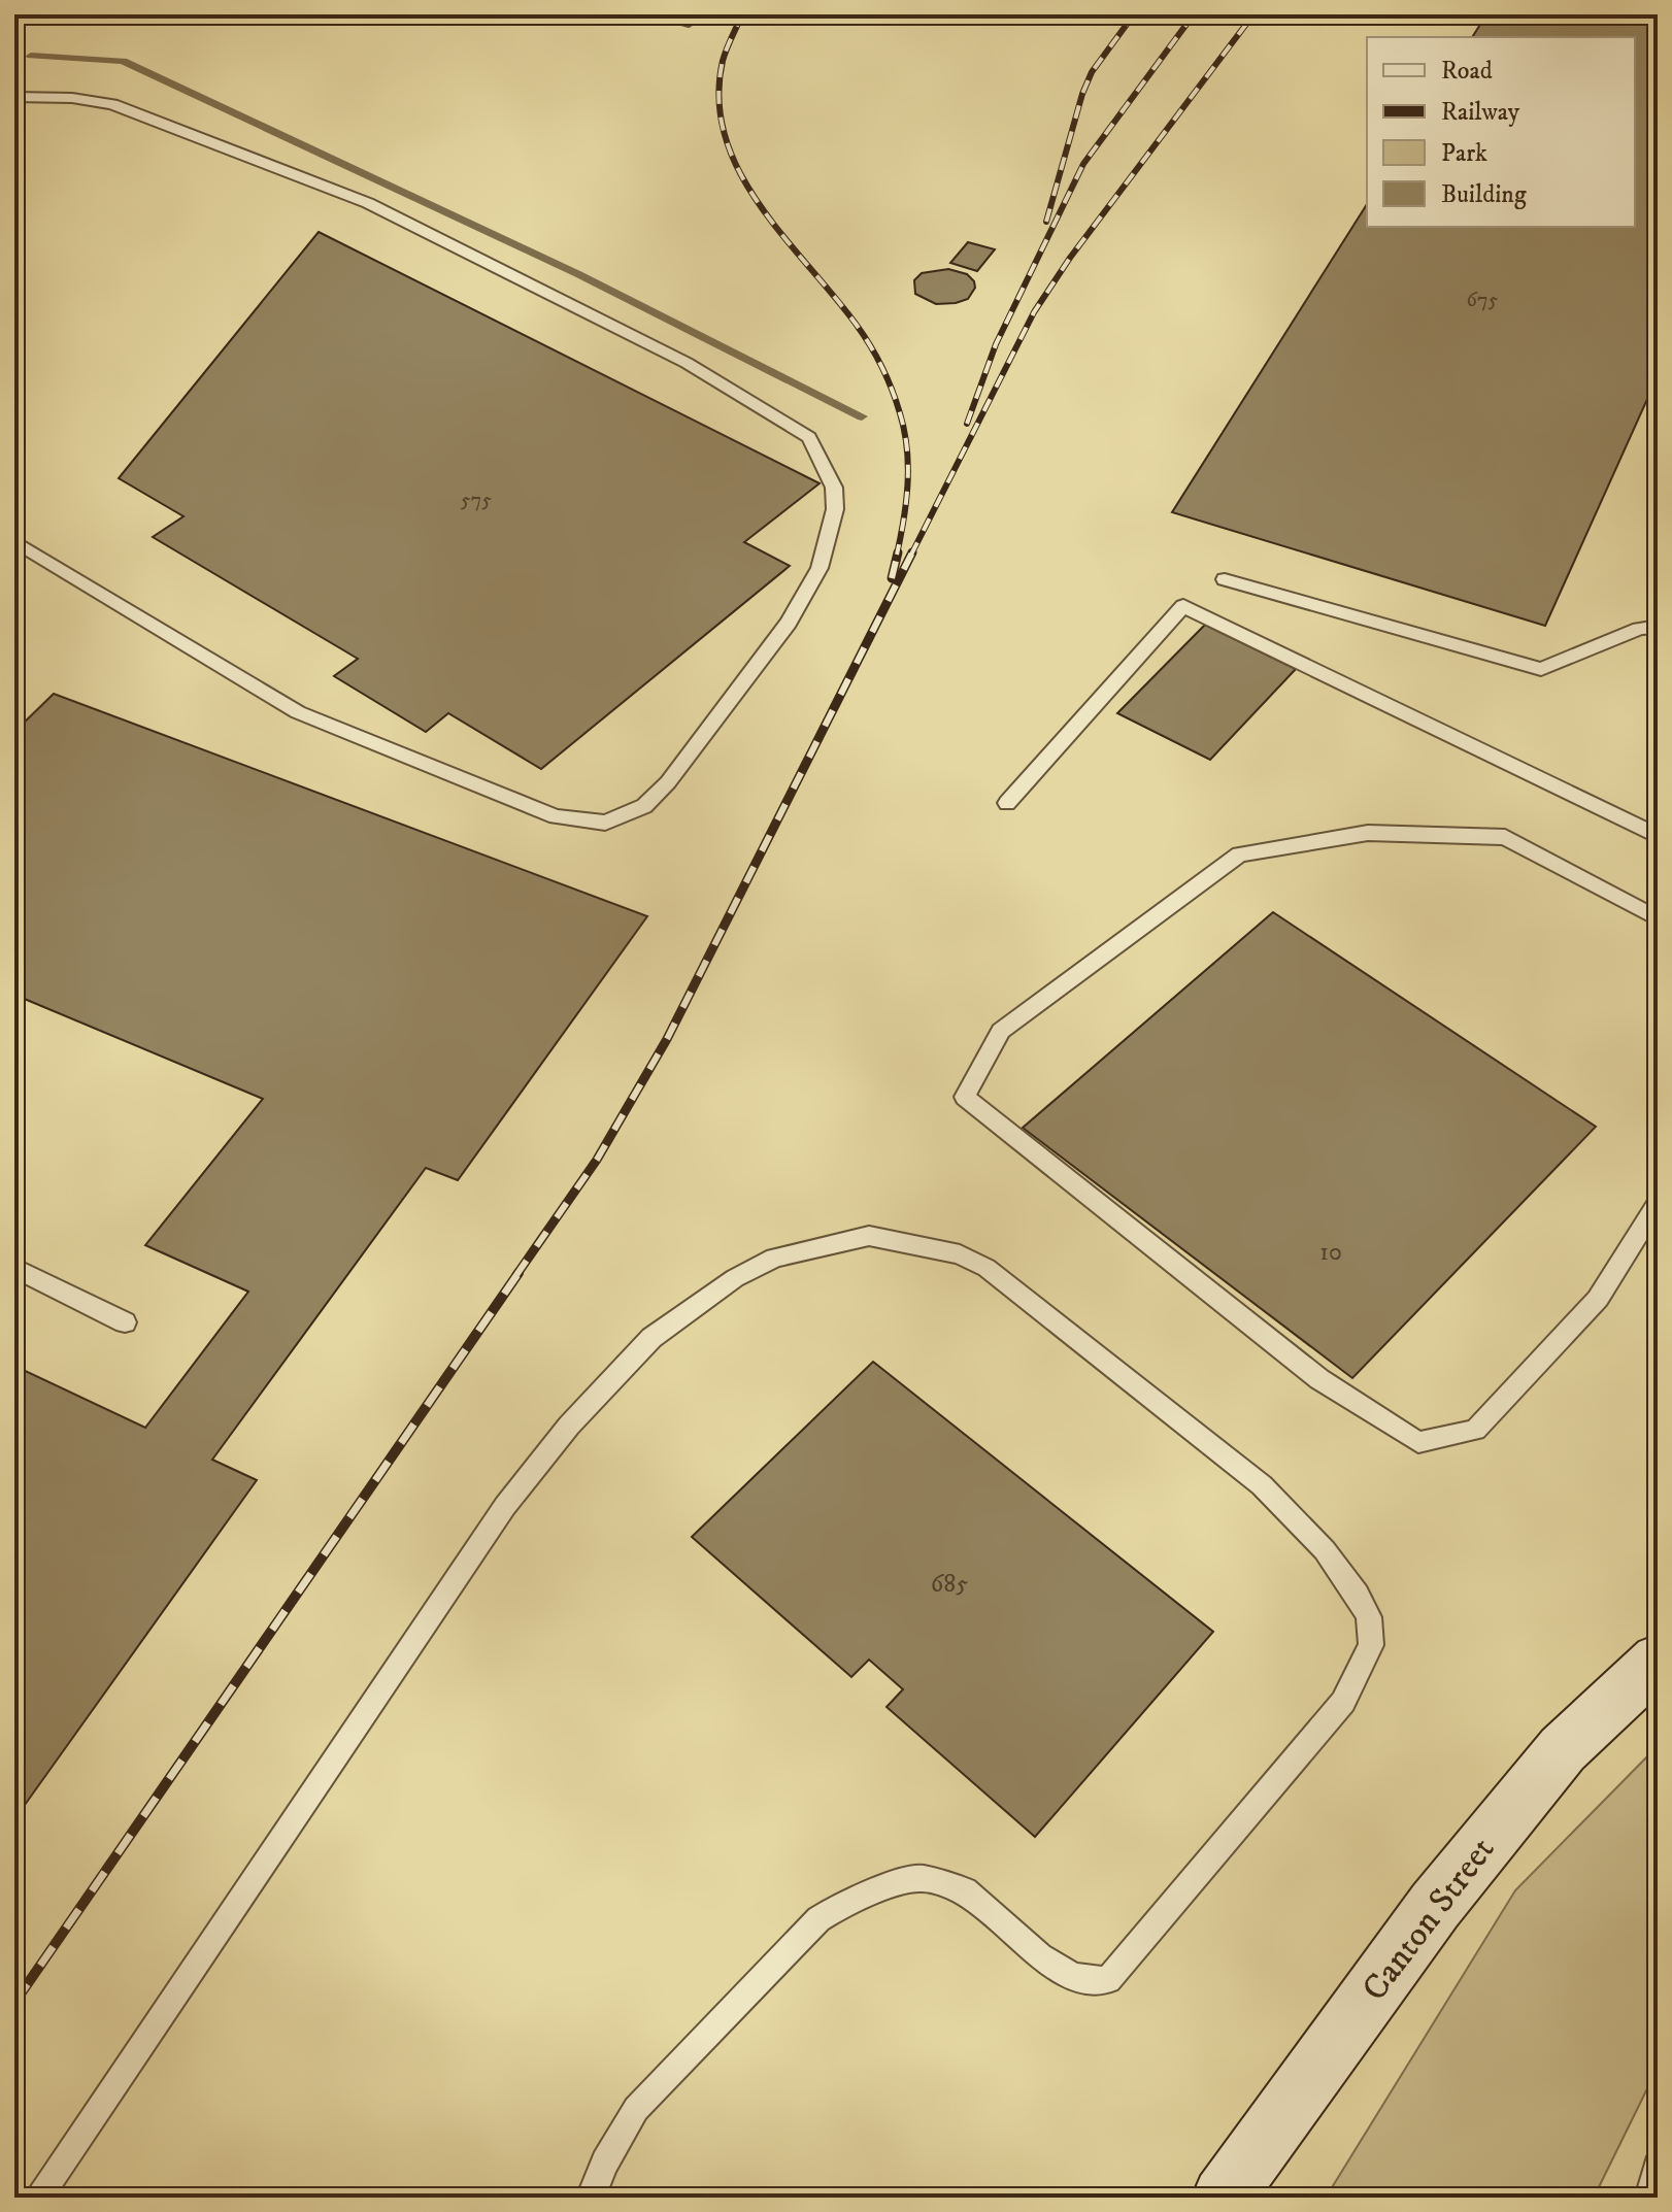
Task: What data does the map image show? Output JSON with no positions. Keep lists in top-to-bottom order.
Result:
{
  "streets": {
    "main road": ["Canton Street"]
  },
  "house_numbers": [
    "675",
    "575",
    "10",
    "685"
  ],
  "legend": [
    "Road",
    "Railway",
    "Park",
    "Building"
  ]
}
